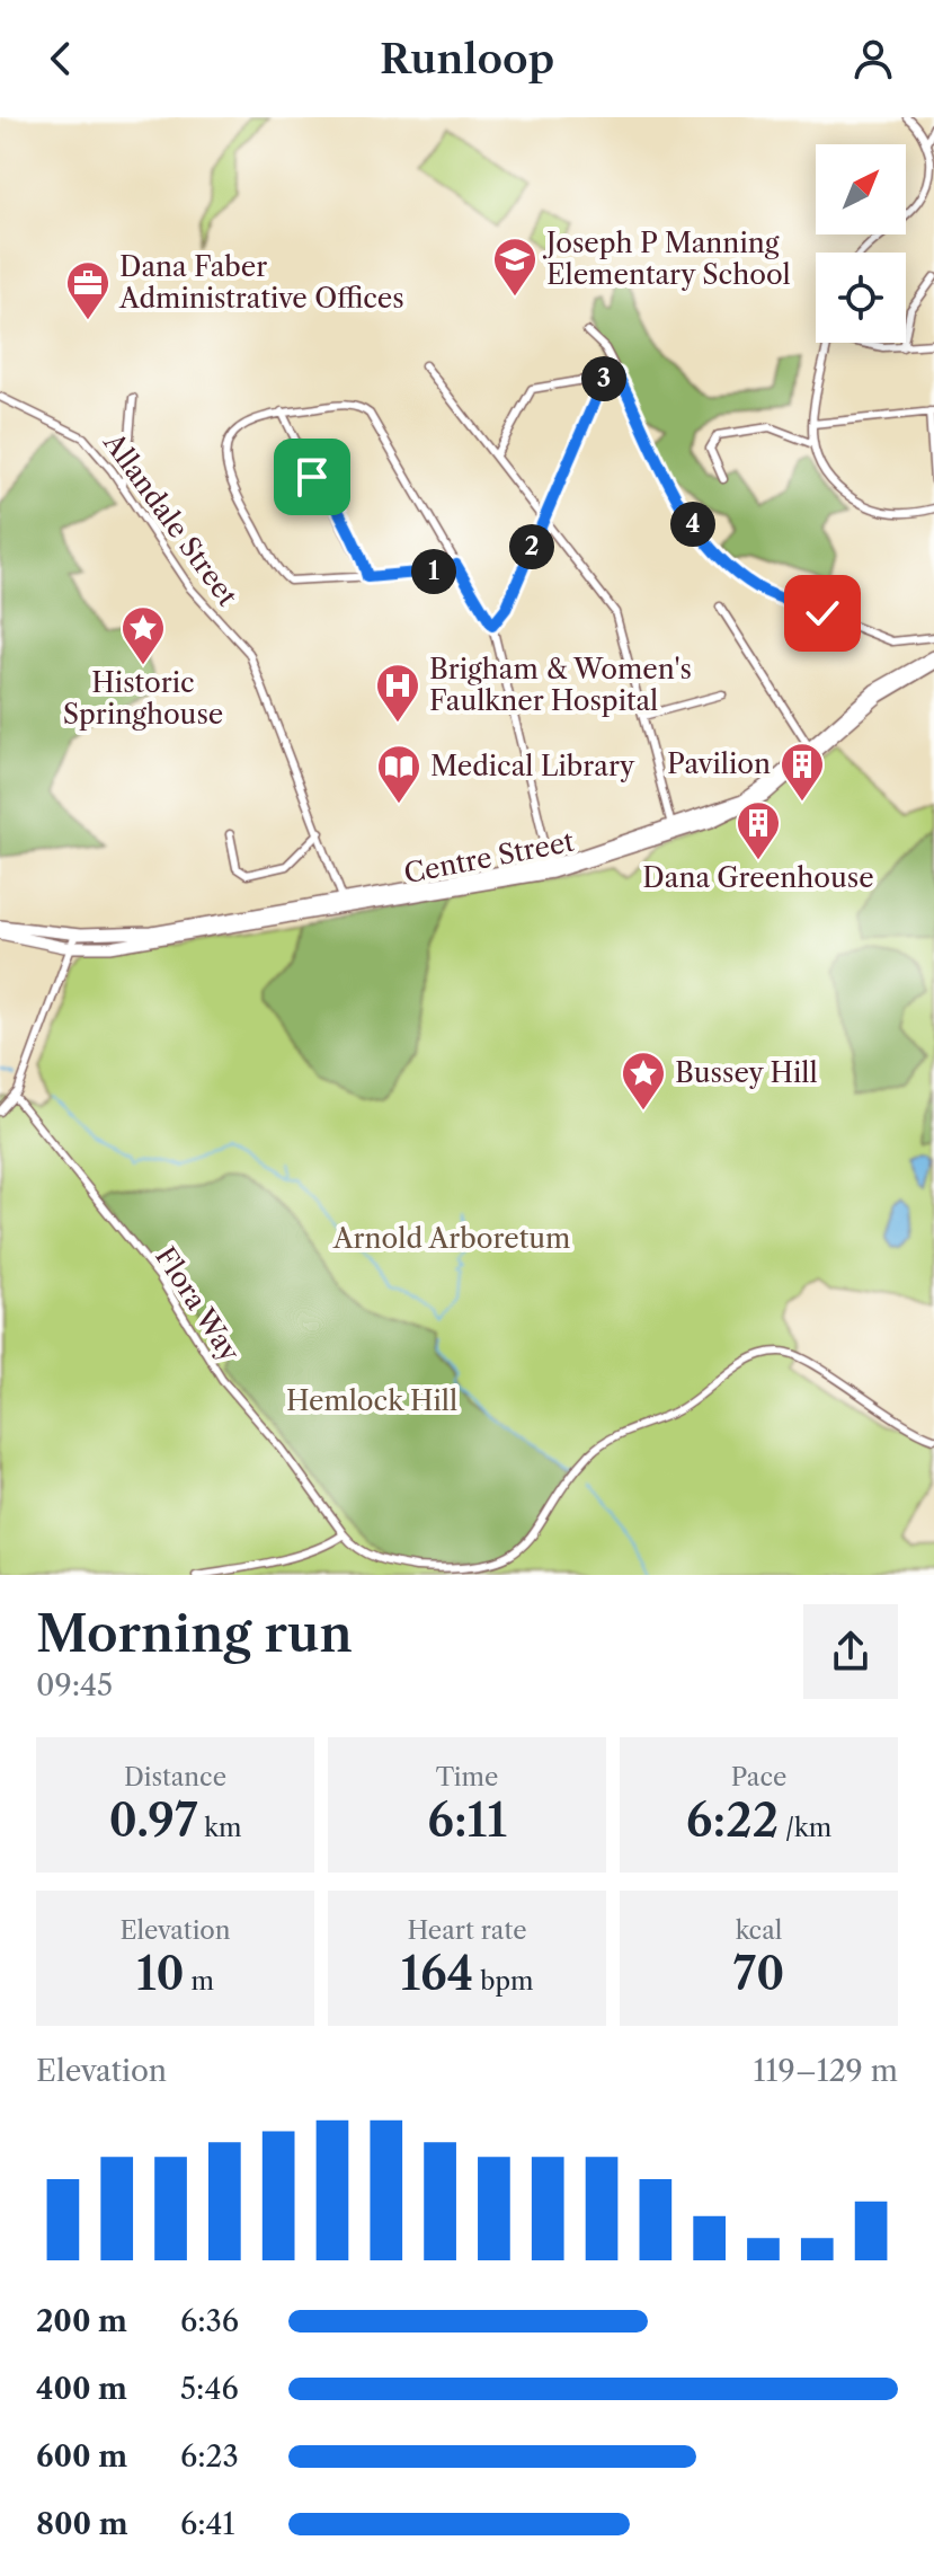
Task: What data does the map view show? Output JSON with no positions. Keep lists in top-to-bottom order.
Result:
{
  "streets": {
    "highway": ["Centre Street"],
    "street": ["Allandale Street", "Flora Way"]
  },
  "crossings": [
    ["Allandale Street", "Centre Street"]
  ],
  "parks": ["Arnold Arboretum", "Hemlock Hill"],
  "places": {
    "school or university": ["Joseph P Manning Elementary School"],
    "office": ["Dana Faber Administrative Offices"],
    "place": ["Historic Springhouse", "Bussey Hill"],
    "hospital": ["Brigham & Women's Faulkner Hospital"],
    "building": ["Pavilion", "Dana Greenhouse"],
    "library": ["Medical Library"]
  },
  "north": "top right",
  "page": {
    "header": "Runloop",
    "pins": [
      "3",
      "4",
      "2",
      "1"
    ],
    "heading": ["Morning run", "09:45"],
    "stats": [
      ["Distance", "0.97 km"],
      ["Time", "6:11"],
      ["Pace", "6:22 /km"],
      ["Elevation", "10 m"],
      ["Heart rate", "164 bpm"],
      ["kcal", "70"]
    ],
    "chart": ["Elevation", "119–129 m"],
    "list": [
      {
        "name": "200 m",
        "note": "6:36"
      },
      {
        "name": "400 m",
        "note": "5:46"
      },
      {
        "name": "600 m",
        "note": "6:23"
      },
      {
        "name": "800 m",
        "note": "6:41"
      }
    ]
  }
}
